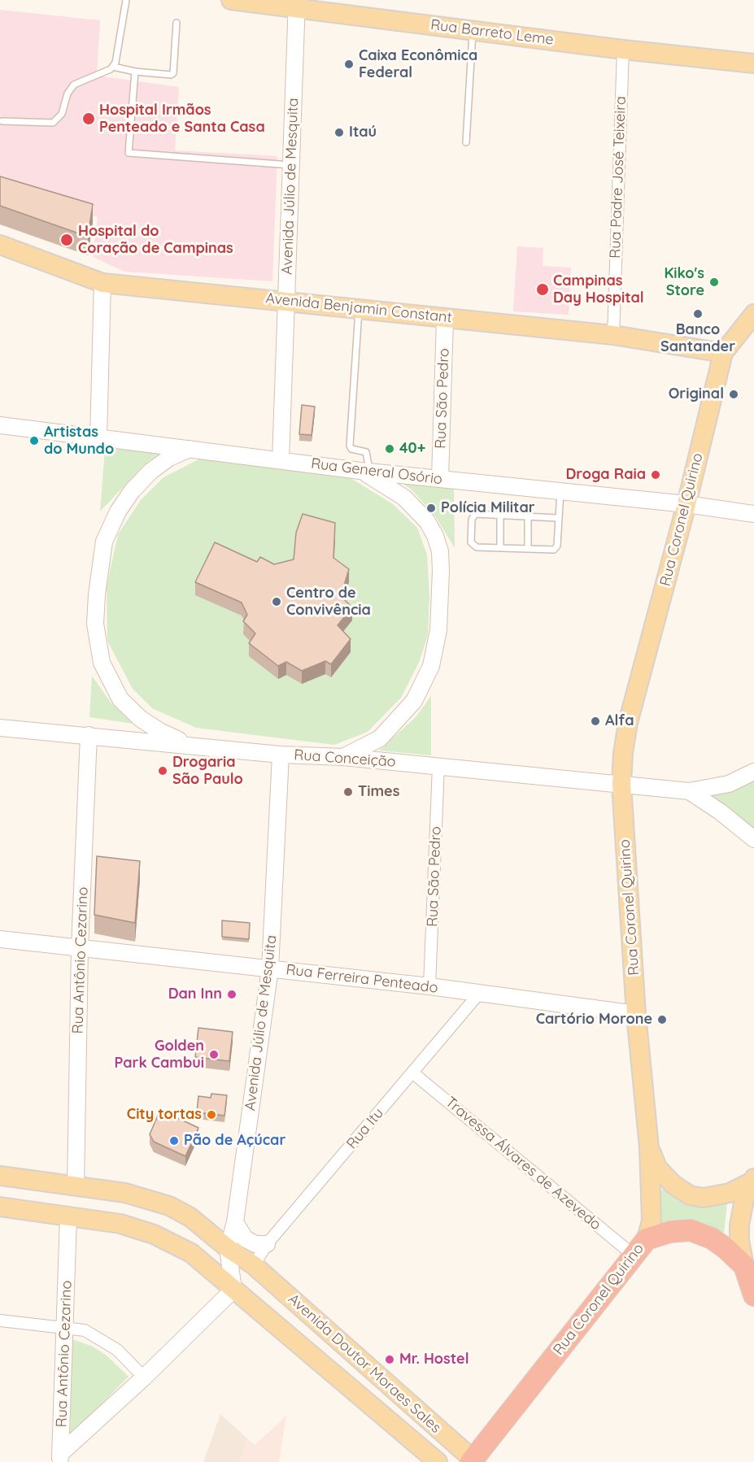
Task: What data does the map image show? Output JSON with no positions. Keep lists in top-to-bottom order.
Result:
{
  "streets": {
    "highway": ["Rua Coronel Quirino"],
    "main road": [
      "Rua Barreto Leme",
      "Avenida Júlio de Mesquita",
      "Avenida Benjamin Constant",
      "Rua São Pedro",
      "Rua General Osório",
      "Rua Conceição",
      "Rua Antônio Cezarino",
      "Rua Ferreira Penteado",
      "Avenida Doutor Moraes Sales"
    ],
    "street": ["Rua Padre José Teixeira", "Rua Itu", "Travessa Álvares de Azevedo"]
  },
  "crossings": [
    ["Rua Barreto Leme", "Rua Padre José Teixeira"],
    ["Rua Barreto Leme", "Avenida Júlio de Mesquita"],
    ["Rua Padre José Teixeira", "Avenida Benjamin Constant"],
    ["Avenida Júlio de Mesquita", "Avenida Benjamin Constant"],
    ["Avenida Júlio de Mesquita", "Rua General Osório"],
    ["Avenida Júlio de Mesquita", "Rua Conceição"],
    ["Avenida Júlio de Mesquita", "Rua Ferreira Penteado"],
    ["Avenida Júlio de Mesquita", "Avenida Doutor Moraes Sales"],
    ["Avenida Benjamin Constant", "Rua São Pedro"],
    ["Avenida Benjamin Constant", "Rua Coronel Quirino"],
    ["Rua São Pedro", "Rua General Osório"],
    ["Rua São Pedro", "Rua Conceição"],
    ["Rua São Pedro", "Rua Ferreira Penteado"],
    ["Rua General Osório", "Rua Coronel Quirino"],
    ["Rua Coronel Quirino", "Rua Conceição"],
    ["Rua Coronel Quirino", "Rua Ferreira Penteado"],
    ["Rua Coronel Quirino", "Travessa Álvares de Azevedo"],
    ["Rua Coronel Quirino", "Avenida Doutor Moraes Sales"],
    ["Rua Conceição", "Rua Antônio Cezarino"],
    ["Rua Antônio Cezarino", "Rua Ferreira Penteado"],
    ["Rua Antônio Cezarino", "Avenida Doutor Moraes Sales"],
    ["Rua Ferreira Penteado", "Rua Itu"],
    ["Rua Itu", "Travessa Álvares de Azevedo"],
    ["Rua Itu", "Avenida Doutor Moraes Sales"]
  ],
  "places": [
    "Caixa Econômica Federal",
    "Hospital Irmãos Penteado e Santa Casa",
    "Itaú",
    "Hospital do Coração de Campinas",
    "Kiko's Store",
    "Campinas Day Hospital",
    "Banco Santander",
    "Original",
    "Artistas do Mundo",
    "40+",
    "Droga Raia",
    "Polícia Militar",
    "Centro de Convivência",
    "Alfa",
    "Drogaria São Paulo",
    "Times",
    "Dan Inn",
    "Cartório Morone",
    "Golden Park Cambui",
    "City tortas",
    "Pão de Açúcar",
    "Mr. Hostel"
  ]
}
